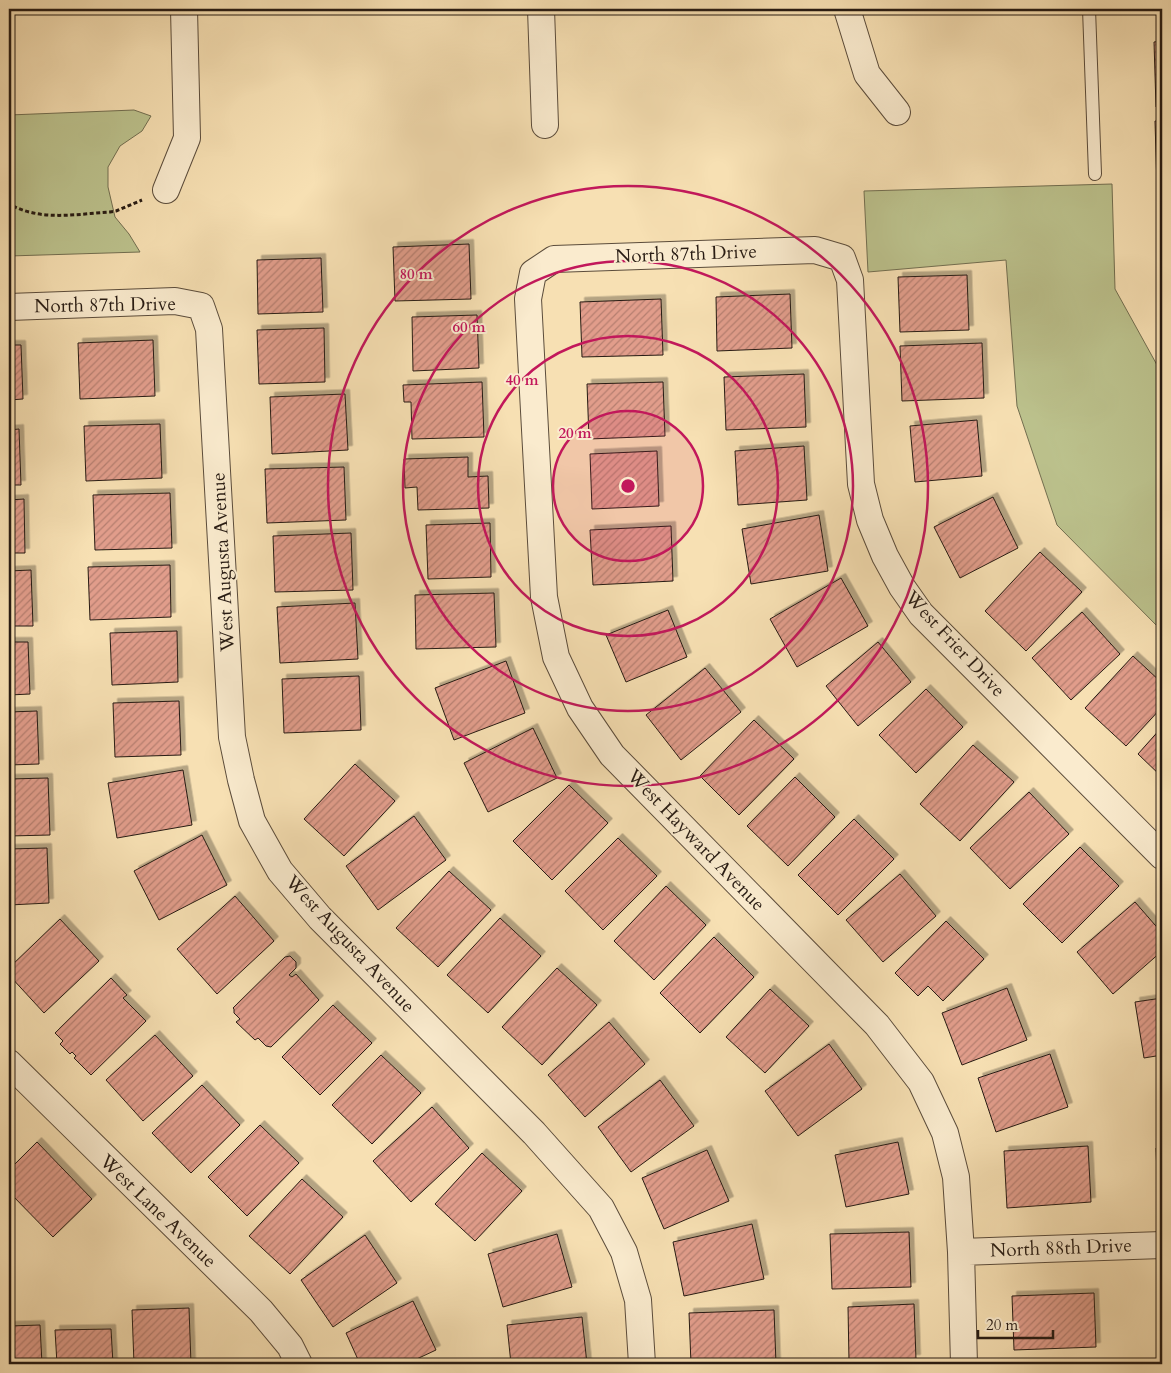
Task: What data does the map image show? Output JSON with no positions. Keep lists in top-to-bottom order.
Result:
{
  "streets": {
    "street": [
      "North 87th Drive",
      "West Augusta Avenue",
      "West Frier Drive",
      "West Hayward Avenue",
      "West Lane Avenue",
      "North 88th Drive"
    ]
  },
  "crossings": [
    ["North 87th Drive", "West Augusta Avenue"],
    ["North 87th Drive", "West Frier Drive"],
    ["North 87th Drive", "West Hayward Avenue"],
    ["West Hayward Avenue", "North 88th Drive"]
  ],
  "scale_bar": "20 m",
  "rings": [
    "80 m",
    "60 m",
    "40 m",
    "20 m"
  ]
}
